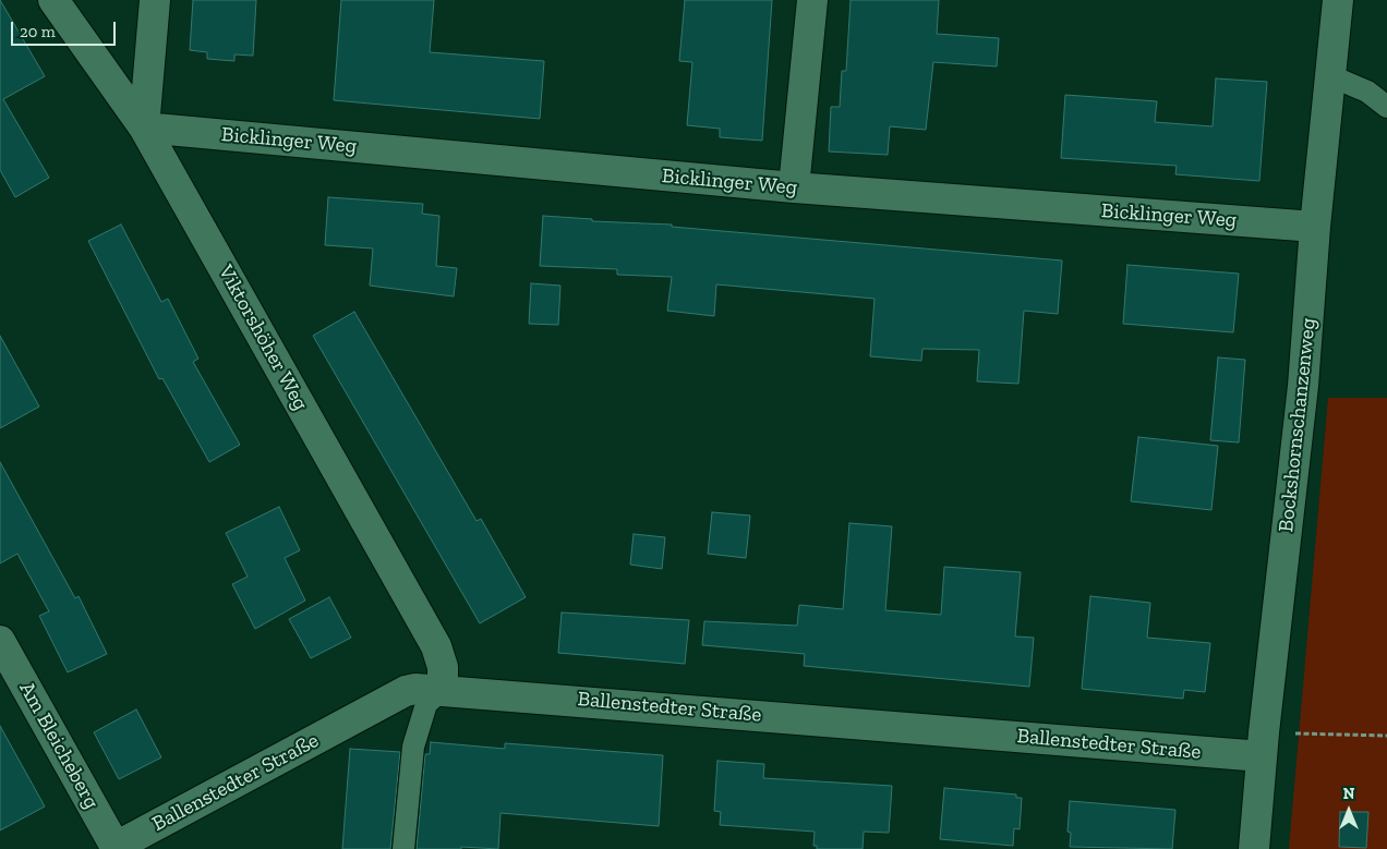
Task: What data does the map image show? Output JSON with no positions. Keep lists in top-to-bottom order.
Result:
{
  "streets": {
    "street": [
      "Bicklinger Weg",
      "Viktorshöher Weg",
      "Bockshornschanzenweg",
      "Ballenstedter Straße",
      "Am Bleicheberg"
    ]
  },
  "crossings": [
    ["Bicklinger Weg", "Viktorshöher Weg"],
    ["Bicklinger Weg", "Bockshornschanzenweg"],
    ["Viktorshöher Weg", "Ballenstedter Straße"],
    ["Bockshornschanzenweg", "Ballenstedter Straße"],
    ["Ballenstedter Straße", "Am Bleicheberg"]
  ],
  "scale_bar": "20 m",
  "north": "top"
}
